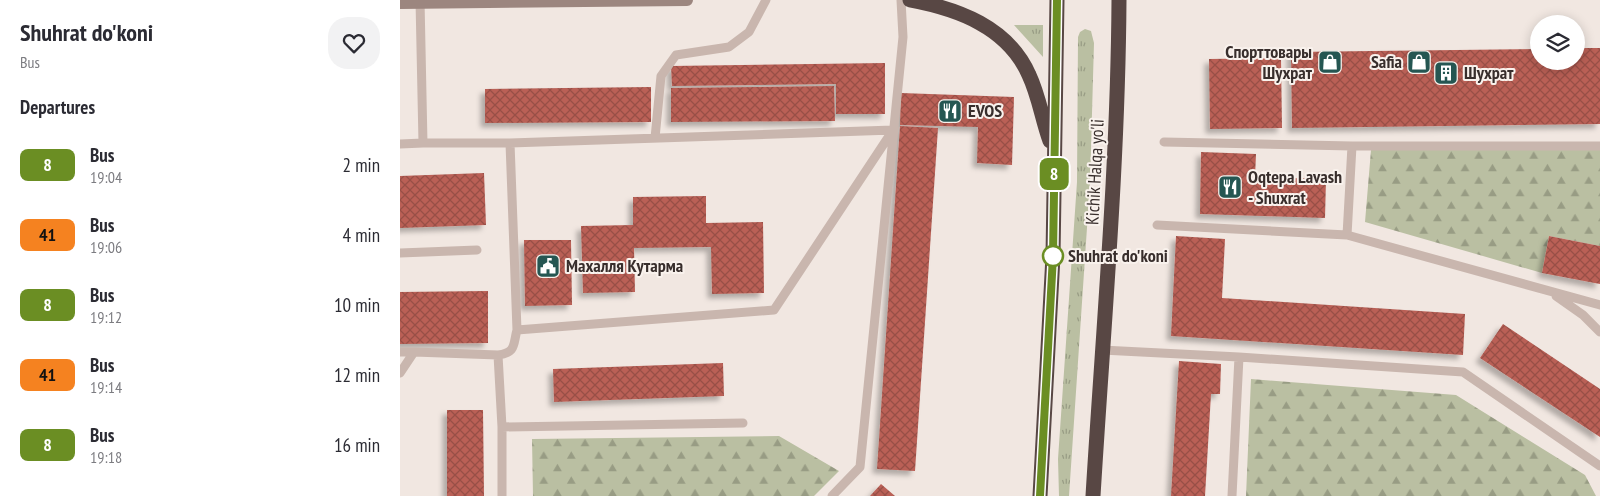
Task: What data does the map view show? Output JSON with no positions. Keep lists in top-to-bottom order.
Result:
{
  "streets": {
    "highway": ["Kichik Halqa yo'li"]
  },
  "places": {
    "shop": ["Спорттовары Шухрат", "Safia"],
    "building": ["Шухрат"],
    "restaurant": ["EVOS", "Oqtepa Lavash - Shuxrat"],
    "other": ["Shuhrat do'koni"],
    "public building": ["Махалля Кутарма"]
  },
  "lines": ["bus line 8"],
  "page": {
    "heading": [
      ["Shuhrat do'koni", "Bus"],
      "Departures"
    ],
    "on_map": "8",
    "list": [
      {
        "mark": "8",
        "name": "Bus",
        "note": "19:04",
        "value": "2 min"
      },
      {
        "mark": "41",
        "name": "Bus",
        "note": "19:06",
        "value": "4 min"
      },
      {
        "mark": "8",
        "name": "Bus",
        "note": "19:12",
        "value": "10 min"
      },
      {
        "mark": "41",
        "name": "Bus",
        "note": "19:14",
        "value": "12 min"
      },
      {
        "mark": "8",
        "name": "Bus",
        "note": "19:18",
        "value": "16 min"
      }
    ]
  }
}
